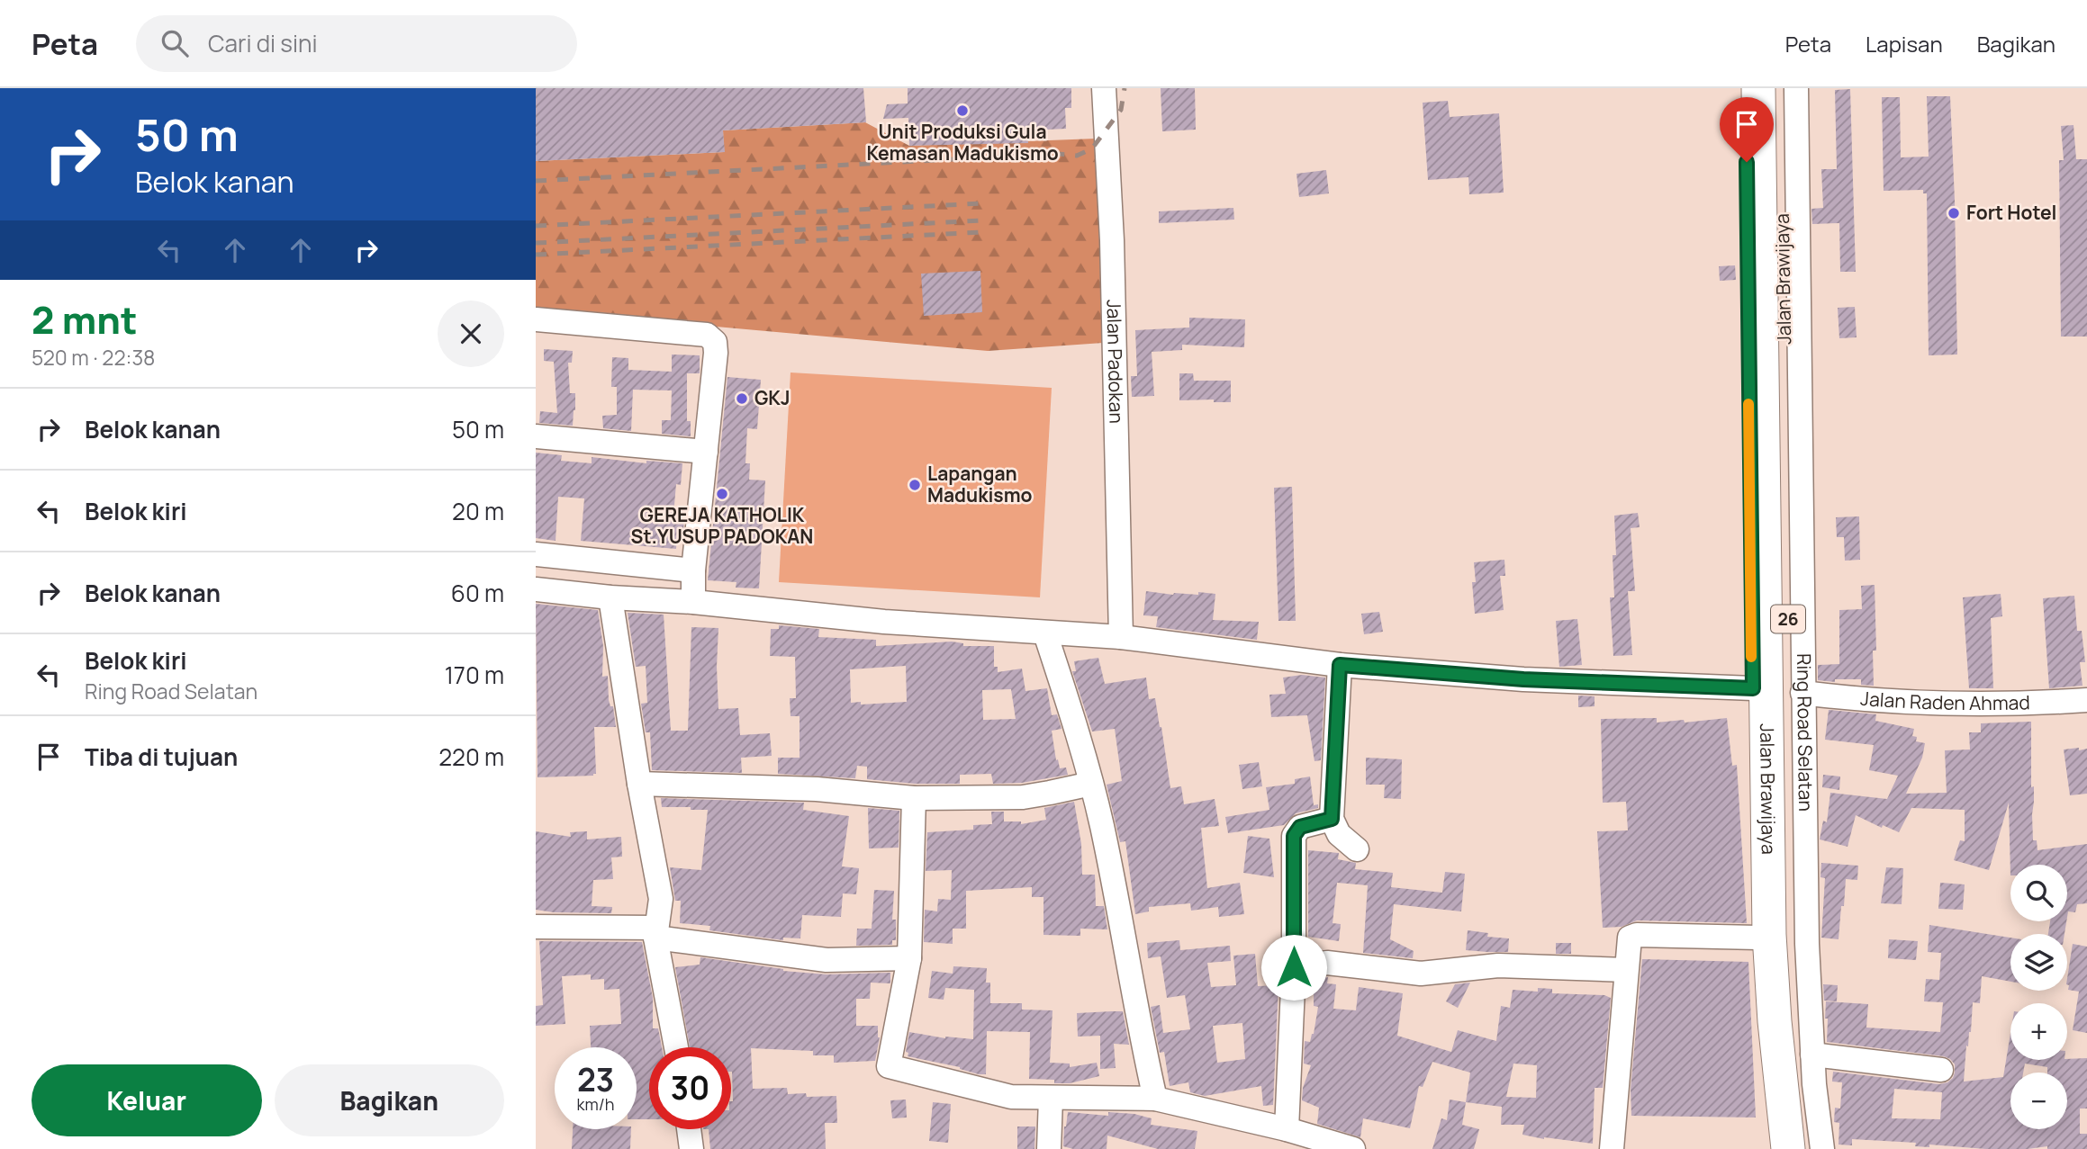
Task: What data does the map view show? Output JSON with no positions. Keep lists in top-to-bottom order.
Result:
{
  "streets": {
    "highway": ["Jalan Brawijaya", "26"],
    "street": ["Jalan Padokan", "Jalan Raden Ahmad", "Ring Road Selatan"]
  },
  "crossings": [
    ["Jalan Raden Ahmad", "Ring Road Selatan"]
  ],
  "places": [
    "Unit Produksi Gula Kemasan Madukismo",
    "Fort Hotel",
    "GKJ",
    "Lapangan Madukismo",
    "GEREJA KATHOLIK St.YUSUP PADOKAN"
  ],
  "page": {
    "header": "Peta",
    "search": "Cari di sini",
    "nav": ["Peta", "Lapisan", "Bagikan"],
    "turn": ["50 m", "Belok kanan"],
    "heading": ["2 mnt", "520 m · 22:38"],
    "list": [
      {
        "name": "Belok kanan",
        "value": "50 m"
      },
      {
        "name": "Belok kiri",
        "value": "20 m"
      },
      {
        "name": "Belok kanan",
        "value": "60 m"
      },
      {
        "name": "Belok kiri",
        "note": "Ring Road Selatan",
        "value": "170 m"
      },
      {
        "name": "Tiba di tujuan",
        "value": "220 m"
      }
    ],
    "map_buttons": ["+", "−"],
    "speed": "23 km/h",
    "limit": "30",
    "buttons": ["Keluar", "Bagikan"]
  }
}
